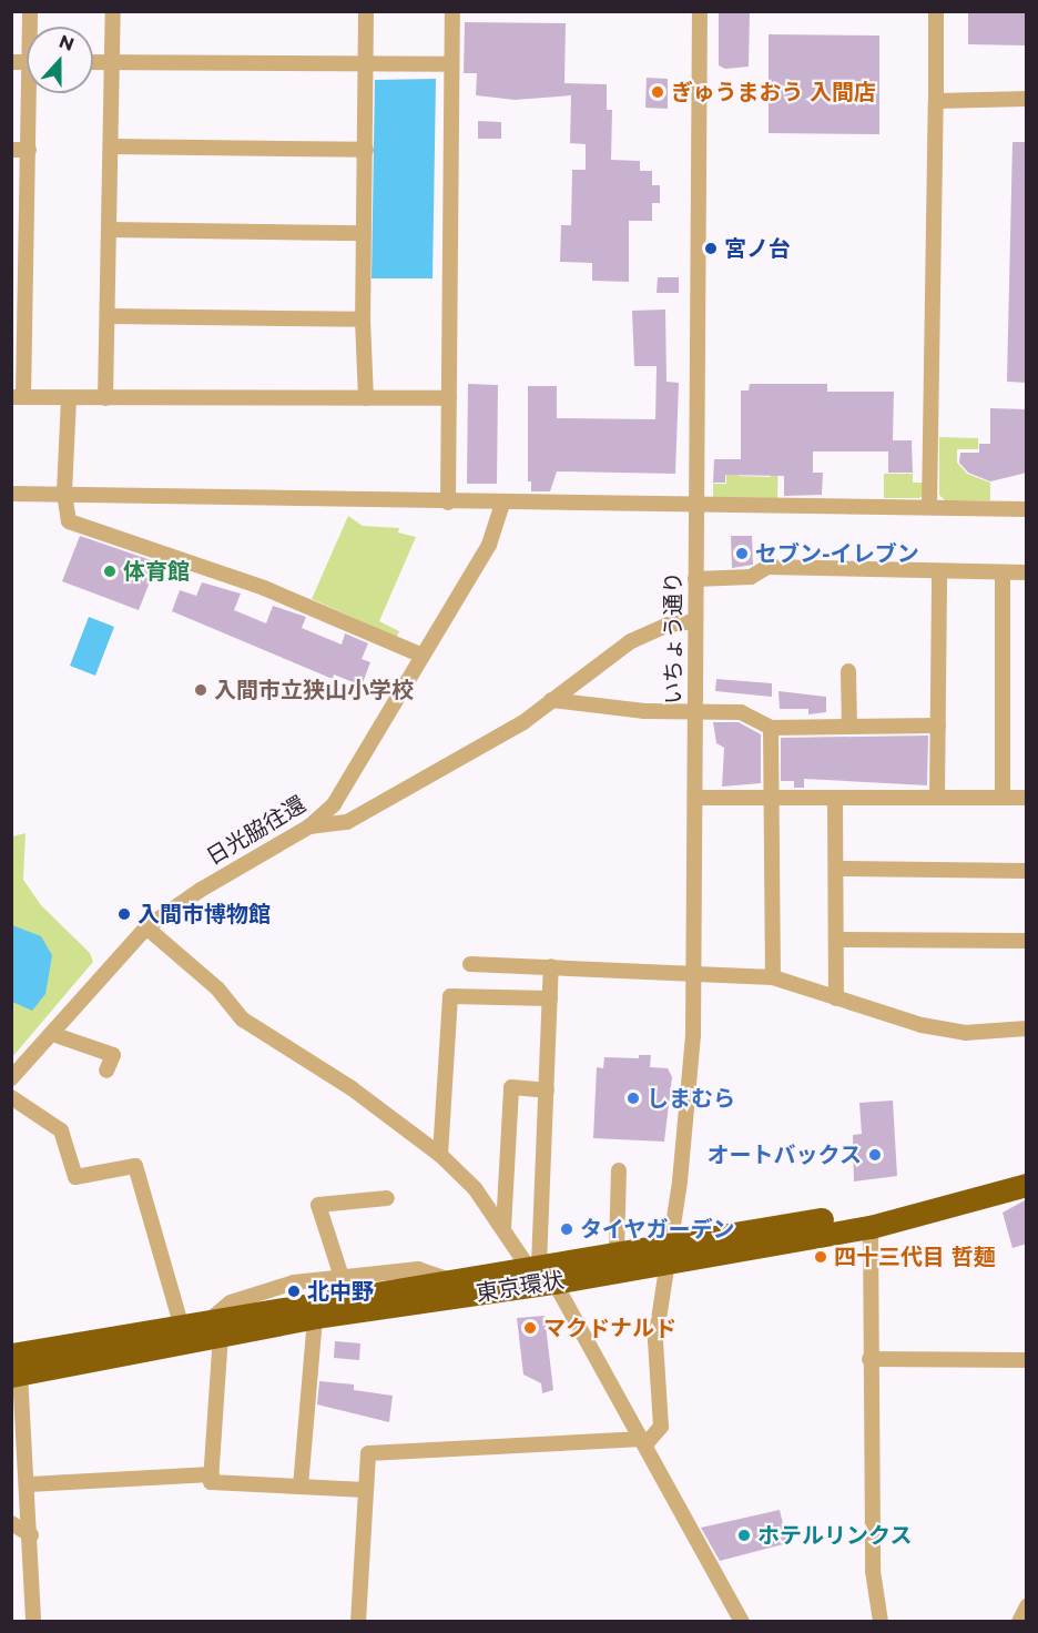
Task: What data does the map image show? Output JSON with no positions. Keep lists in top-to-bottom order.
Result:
{
  "streets": {
    "highway": ["東京環状"],
    "street": ["いちょう通り", "日光脇往還"]
  },
  "crossings": [
    ["いちょう通り", "東京環状"]
  ],
  "places": [
    "ぎゅうまおう 入間店",
    "宮ノ台",
    "セブン-イレブン",
    "体育館",
    "入間市立狭山小学校",
    "入間市博物館",
    "しまむら",
    "オートバックス",
    "タイヤガーデン",
    "四十三代目 哲麺",
    "北中野",
    "マクドナルド",
    "ホテルリンクス"
  ],
  "north": "top"
}
